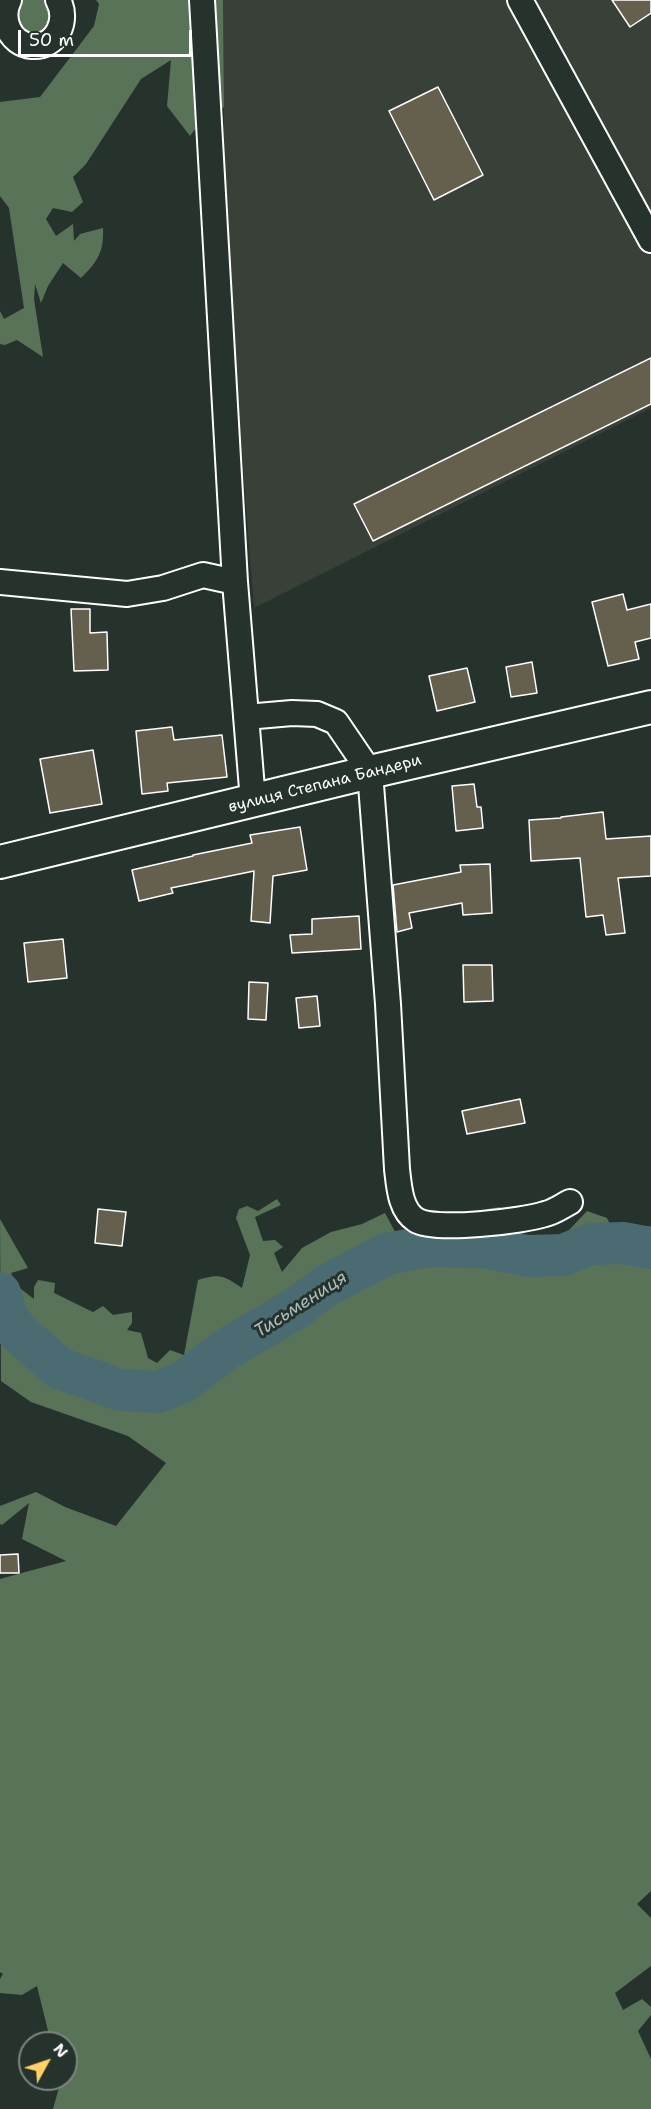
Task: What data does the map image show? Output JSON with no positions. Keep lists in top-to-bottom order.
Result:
{
  "streets": {
    "main road": ["вулиця Степана Бандери"]
  },
  "water": ["Тисьмениця"],
  "scale_bar": "50 m",
  "north": "top right"
}
